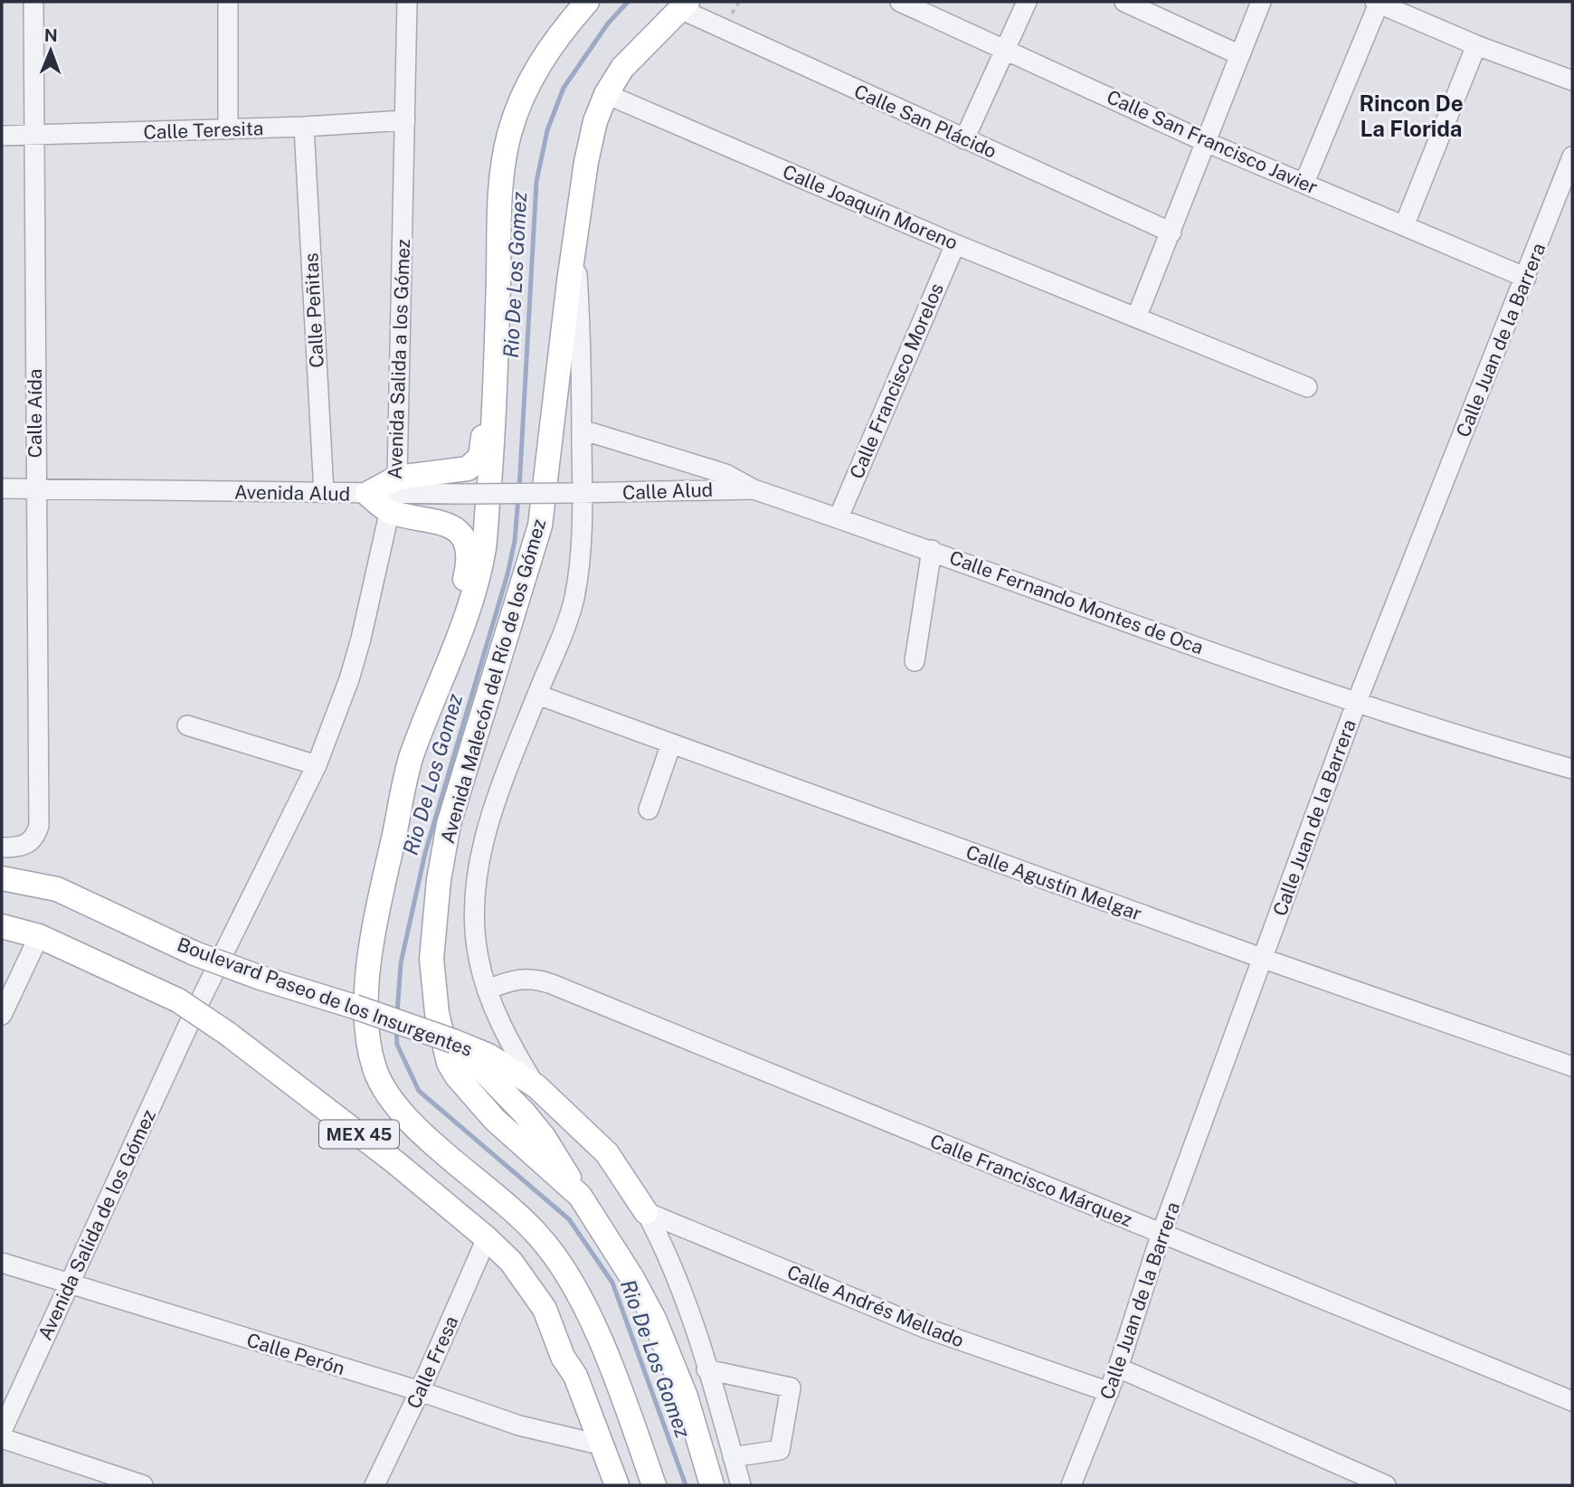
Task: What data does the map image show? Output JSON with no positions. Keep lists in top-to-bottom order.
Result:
{
  "streets": {
    "main road": ["Avenida Malecón del Río de los Gómez", "Boulevard Paseo de los Insurgentes", "MEX 45"],
    "street": [
      "Calle San Plácido",
      "Calle Teresita",
      "Calle San Francisco Javier",
      "Calle Joaquín Moreno",
      "Calle Peñitas",
      "Calle Juan de la Barrera",
      "Avenida Salida a los Gómez",
      "Calle Francisco Morelos",
      "Calle Aída",
      "Calle Alud",
      "Avenida Alud",
      "Calle Fernando Montes de Oca",
      "Calle Agustín Melgar",
      "Calle Francisco Márquez",
      "Avenida Salida de los Gómez",
      "Calle Andrés Mellado",
      "Calle Perón",
      "Calle Fresa"
    ]
  },
  "crossings": [
    ["Calle San Plácido", "Avenida Malecón del Río de los Gómez"],
    ["Calle Teresita", "Calle Peñitas"],
    ["Calle Teresita", "Avenida Salida a los Gómez"],
    ["Calle Teresita", "Calle Aída"],
    ["Calle San Francisco Javier", "Calle Juan de la Barrera"],
    ["Calle Joaquín Moreno", "Calle Francisco Morelos"],
    ["Calle Joaquín Moreno", "Avenida Malecón del Río de los Gómez"],
    ["Calle Peñitas", "Avenida Alud"],
    ["Calle Juan de la Barrera", "Calle Fernando Montes de Oca"],
    ["Calle Juan de la Barrera", "Calle Agustín Melgar"],
    ["Calle Juan de la Barrera", "Calle Francisco Márquez"],
    ["Calle Juan de la Barrera", "Calle Andrés Mellado"],
    ["Avenida Salida a los Gómez", "MEX 45"],
    ["Avenida Salida a los Gómez", "Avenida Salida de los Gómez"],
    ["Calle Francisco Morelos", "Calle Fernando Montes de Oca"],
    ["Calle Aída", "Avenida Alud"],
    ["Calle Alud", "Calle Fernando Montes de Oca"],
    ["Calle Alud", "Avenida Malecón del Río de los Gómez"],
    ["Calle Fernando Montes de Oca", "Avenida Malecón del Río de los Gómez"],
    ["Avenida Malecón del Río de los Gómez", "Calle Agustín Melgar"],
    ["Avenida Malecón del Río de los Gómez", "Boulevard Paseo de los Insurgentes"],
    ["Avenida Malecón del Río de los Gómez", "Calle Francisco Márquez"],
    ["Avenida Malecón del Río de los Gómez", "Calle Andrés Mellado"],
    ["MEX 45", "Avenida Salida de los Gómez"],
    ["MEX 45", "Calle Perón"],
    ["MEX 45", "Calle Fresa"],
    ["Avenida Salida de los Gómez", "Calle Perón"],
    ["Calle Perón", "Calle Fresa"]
  ],
  "districts": ["Rincon De La Florida"],
  "water": ["Rio De Los Gomez"],
  "north": "top"
}
